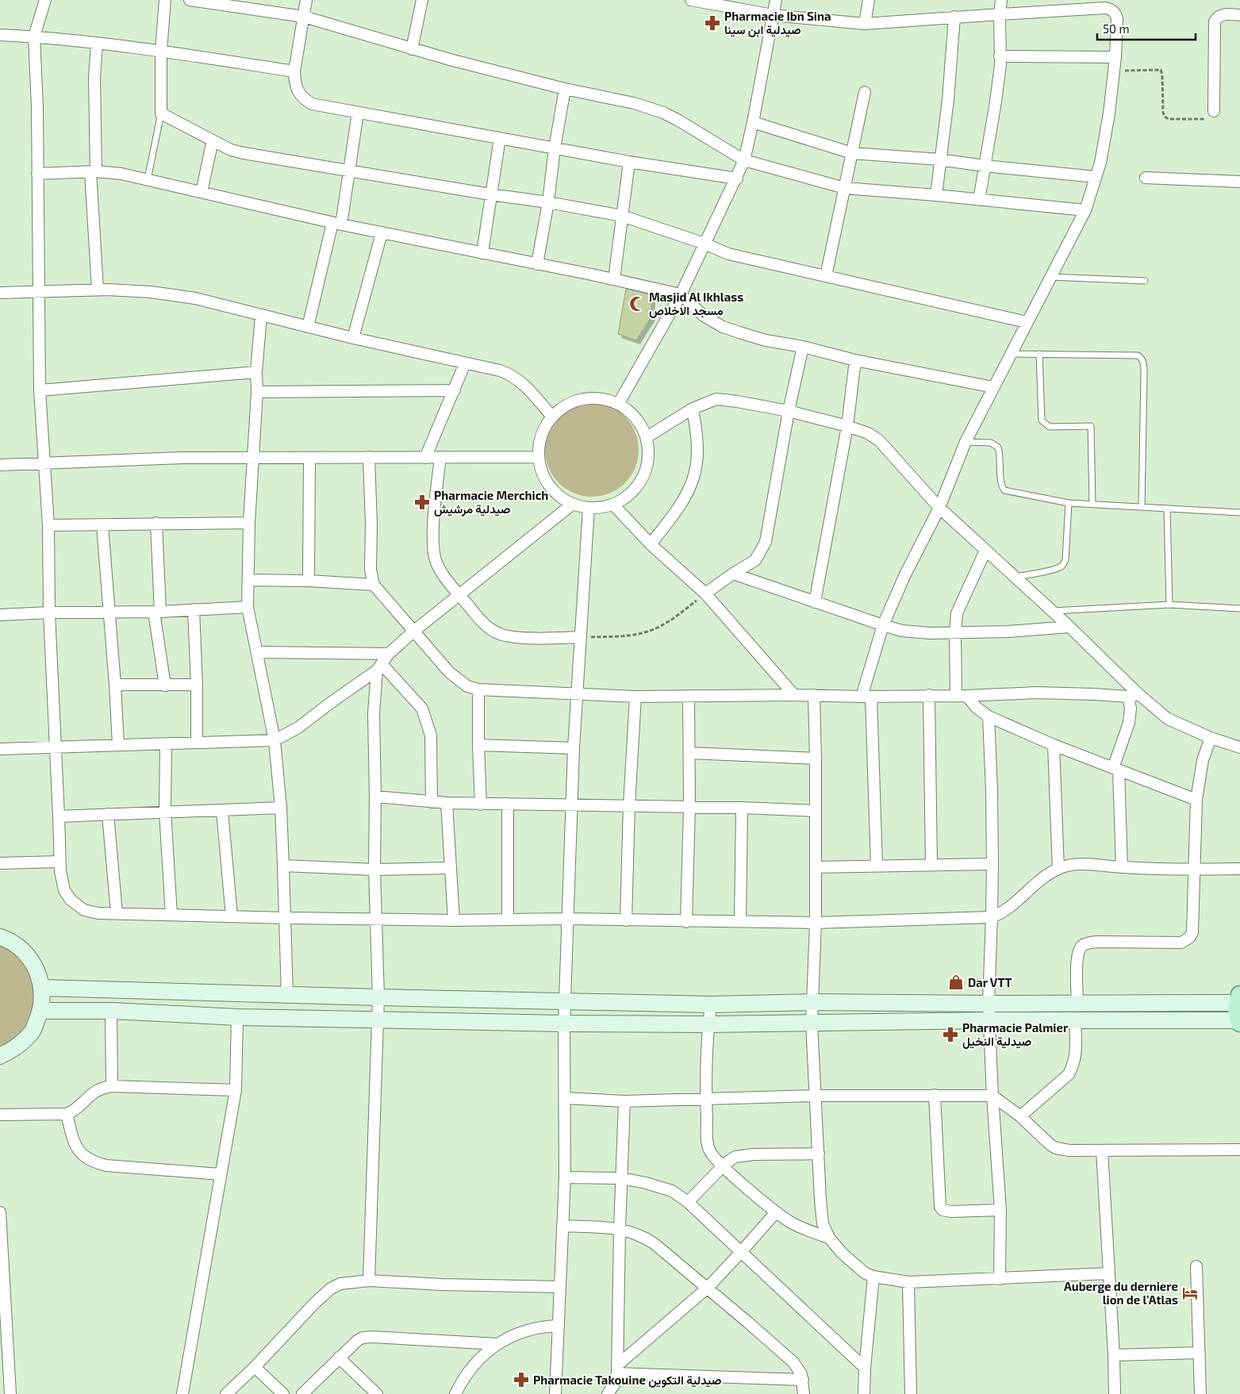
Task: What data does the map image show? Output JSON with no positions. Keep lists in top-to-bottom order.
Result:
{
  "places": {
    "pharmacy": [
      "Pharmacie Ibn Sina صيدلية ابن سينا",
      "Pharmacie Merchich صيدلية مرشيش",
      "Pharmacie Palmier صيدلية النخيل",
      "Pharmacie Takouine صيدلية التكوين"
    ],
    "mosque": ["Masjid Al Ikhlass مسجد الاخلاص"],
    "shop": ["Dar VTT"],
    "hotel": ["Auberge du derniere lion de l'Atlas"]
  },
  "scale_bar": "50 m"
}
